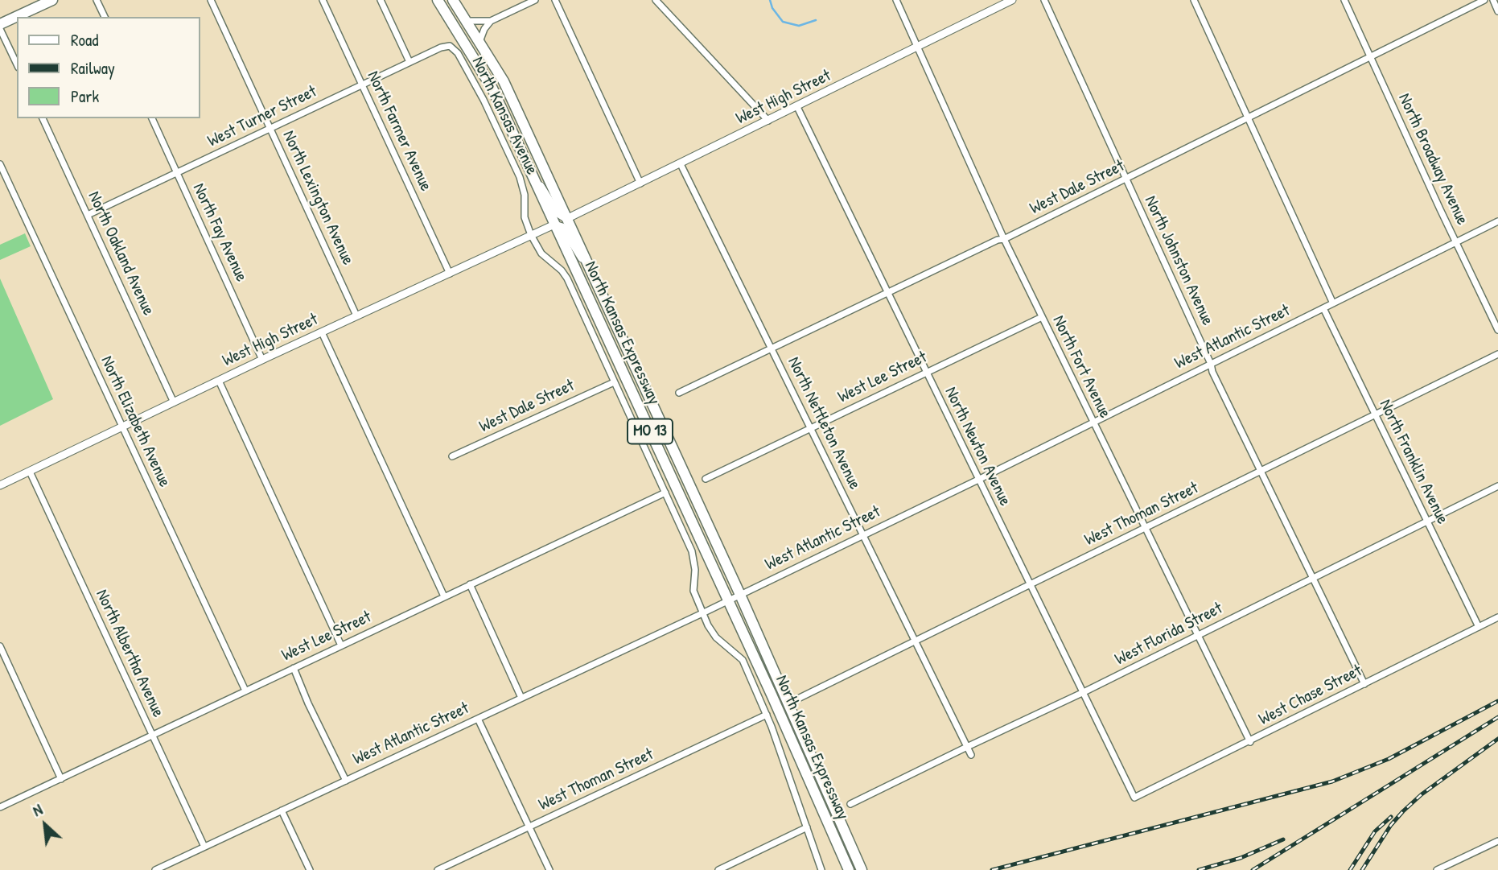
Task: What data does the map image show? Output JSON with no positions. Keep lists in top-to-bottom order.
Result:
{
  "streets": {
    "main road": ["North Kansas Expressway", "MO 13"],
    "street": [
      "West High Street",
      "North Kansas Avenue",
      "West Turner Street",
      "North Farmer Avenue",
      "North Broadway Avenue",
      "West Dale Street",
      "North Lexington Avenue",
      "North Fay Avenue",
      "North Oakland Avenue",
      "North Johnston Avenue",
      "West Atlantic Street",
      "North Fort Avenue",
      "West Lee Street",
      "North Elizabeth Avenue",
      "North Nettleton Avenue",
      "North Newton Avenue",
      "North Franklin Avenue",
      "West Thoman Street",
      "West Florida Street",
      "North Albertha Avenue",
      "West Chase Street"
    ]
  },
  "crossings": [
    ["West High Street", "North Kansas Avenue"],
    ["West High Street", "North Farmer Avenue"],
    ["West High Street", "North Lexington Avenue"],
    ["West High Street", "North Fay Avenue"],
    ["West High Street", "North Oakland Avenue"],
    ["West High Street", "North Kansas Expressway"],
    ["West High Street", "North Fort Avenue"],
    ["West High Street", "North Elizabeth Avenue"],
    ["West High Street", "North Nettleton Avenue"],
    ["West High Street", "North Newton Avenue"],
    ["West High Street", "North Albertha Avenue"],
    ["North Kansas Avenue", "West Turner Street"],
    ["North Kansas Avenue", "West Dale Street"],
    ["North Kansas Avenue", "West Atlantic Street"],
    ["North Kansas Avenue", "West Lee Street"],
    ["North Kansas Avenue", "West Thoman Street"],
    ["West Turner Street", "North Farmer Avenue"],
    ["West Turner Street", "North Lexington Avenue"],
    ["West Turner Street", "North Fay Avenue"],
    ["West Turner Street", "North Oakland Avenue"],
    ["North Broadway Avenue", "West Dale Street"],
    ["North Broadway Avenue", "West Atlantic Street"],
    ["West Dale Street", "North Johnston Avenue"],
    ["West Dale Street", "North Fort Avenue"],
    ["West Dale Street", "North Nettleton Avenue"],
    ["West Dale Street", "North Newton Avenue"],
    ["North Johnston Avenue", "West Atlantic Street"],
    ["North Johnston Avenue", "West Thoman Street"],
    ["North Johnston Avenue", "West Florida Street"],
    ["North Johnston Avenue", "West Chase Street"],
    ["North Kansas Expressway", "West Atlantic Street"],
    ["West Atlantic Street", "North Fort Avenue"],
    ["West Atlantic Street", "North Nettleton Avenue"],
    ["West Atlantic Street", "North Newton Avenue"],
    ["West Atlantic Street", "North Franklin Avenue"],
    ["West Atlantic Street", "North Albertha Avenue"],
    ["North Fort Avenue", "West Lee Street"],
    ["North Fort Avenue", "West Thoman Street"],
    ["North Fort Avenue", "West Florida Street"],
    ["North Fort Avenue", "West Chase Street"],
    ["West Lee Street", "North Elizabeth Avenue"],
    ["West Lee Street", "North Nettleton Avenue"],
    ["West Lee Street", "North Newton Avenue"],
    ["West Lee Street", "North Albertha Avenue"],
    ["North Nettleton Avenue", "West Thoman Street"],
    ["North Nettleton Avenue", "West Florida Street"],
    ["North Newton Avenue", "West Thoman Street"],
    ["North Newton Avenue", "West Florida Street"],
    ["North Newton Avenue", "West Chase Street"],
    ["North Franklin Avenue", "West Thoman Street"],
    ["North Franklin Avenue", "West Florida Street"],
    ["North Franklin Avenue", "West Chase Street"]
  ],
  "legend": ["Road", "Railway", "Park"],
  "north": "top left"
}
